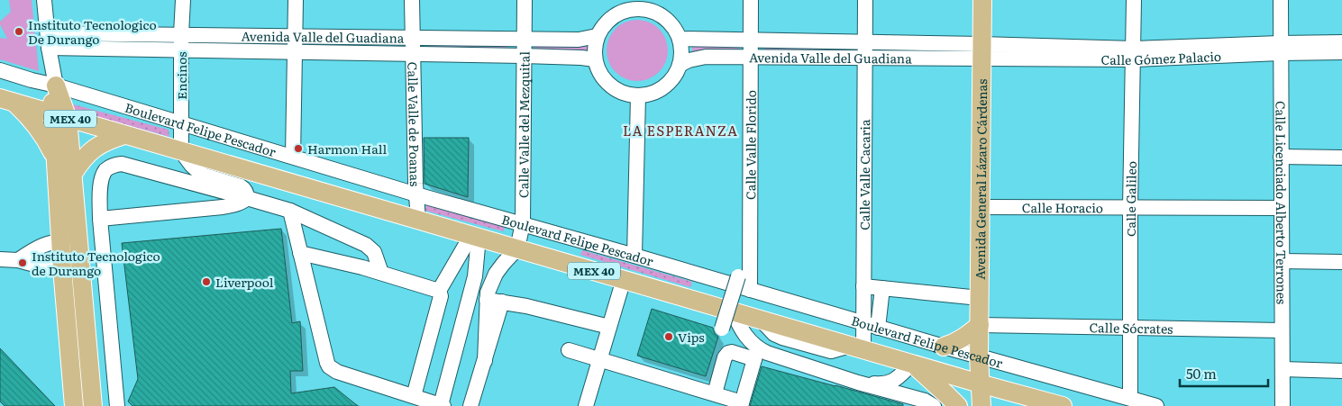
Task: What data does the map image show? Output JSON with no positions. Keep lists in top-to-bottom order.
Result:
{
  "streets": {
    "main road": ["MEX 40", "Boulevard Felipe Pescador", "Avenida General Lázaro Cárdenas"],
    "street": [
      "Avenida Valle del Guadiana",
      "Calle Gómez Palacio",
      "Encinos",
      "Calle Valle de Poanas",
      "Calle Valle del Mezquital",
      "Calle Valle Florido",
      "Calle Valle Cacaria",
      "Calle Galileo",
      "Calle Licenciado Alberto Terrones",
      "Calle Horacio",
      "Calle Sócrates"
    ]
  },
  "crossings": [
    ["Avenida Valle del Guadiana", "Calle Gómez Palacio"],
    ["Avenida Valle del Guadiana", "Encinos"],
    ["Avenida Valle del Guadiana", "Calle Valle de Poanas"],
    ["Avenida Valle del Guadiana", "Calle Valle del Mezquital"],
    ["Avenida Valle del Guadiana", "Calle Valle Florido"],
    ["Avenida Valle del Guadiana", "Calle Valle Cacaria"],
    ["Avenida Valle del Guadiana", "Avenida General Lázaro Cárdenas"],
    ["Calle Gómez Palacio", "Avenida General Lázaro Cárdenas"],
    ["Calle Gómez Palacio", "Calle Galileo"],
    ["Calle Gómez Palacio", "Calle Licenciado Alberto Terrones"],
    ["Encinos", "Boulevard Felipe Pescador"],
    ["Calle Valle de Poanas", "Boulevard Felipe Pescador"],
    ["Calle Valle del Mezquital", "Boulevard Felipe Pescador"],
    ["Boulevard Felipe Pescador", "Calle Valle Florido"],
    ["Boulevard Felipe Pescador", "Calle Valle Cacaria"],
    ["Boulevard Felipe Pescador", "Avenida General Lázaro Cárdenas"],
    ["Boulevard Felipe Pescador", "Calle Galileo"],
    ["Avenida General Lázaro Cárdenas", "Calle Horacio"],
    ["Avenida General Lázaro Cárdenas", "Calle Sócrates"],
    ["Calle Galileo", "Calle Horacio"],
    ["Calle Galileo", "Calle Sócrates"],
    ["Calle Licenciado Alberto Terrones", "Calle Horacio"],
    ["Calle Licenciado Alberto Terrones", "Calle Sócrates"]
  ],
  "districts": ["LA ESPERANZA"],
  "places": [
    "Instituto Tecnologico De Durango",
    "Harmon Hall",
    "Instituto Tecnologico de Durango",
    "Liverpool",
    "Vips"
  ],
  "scale_bar": "50 m"
}
